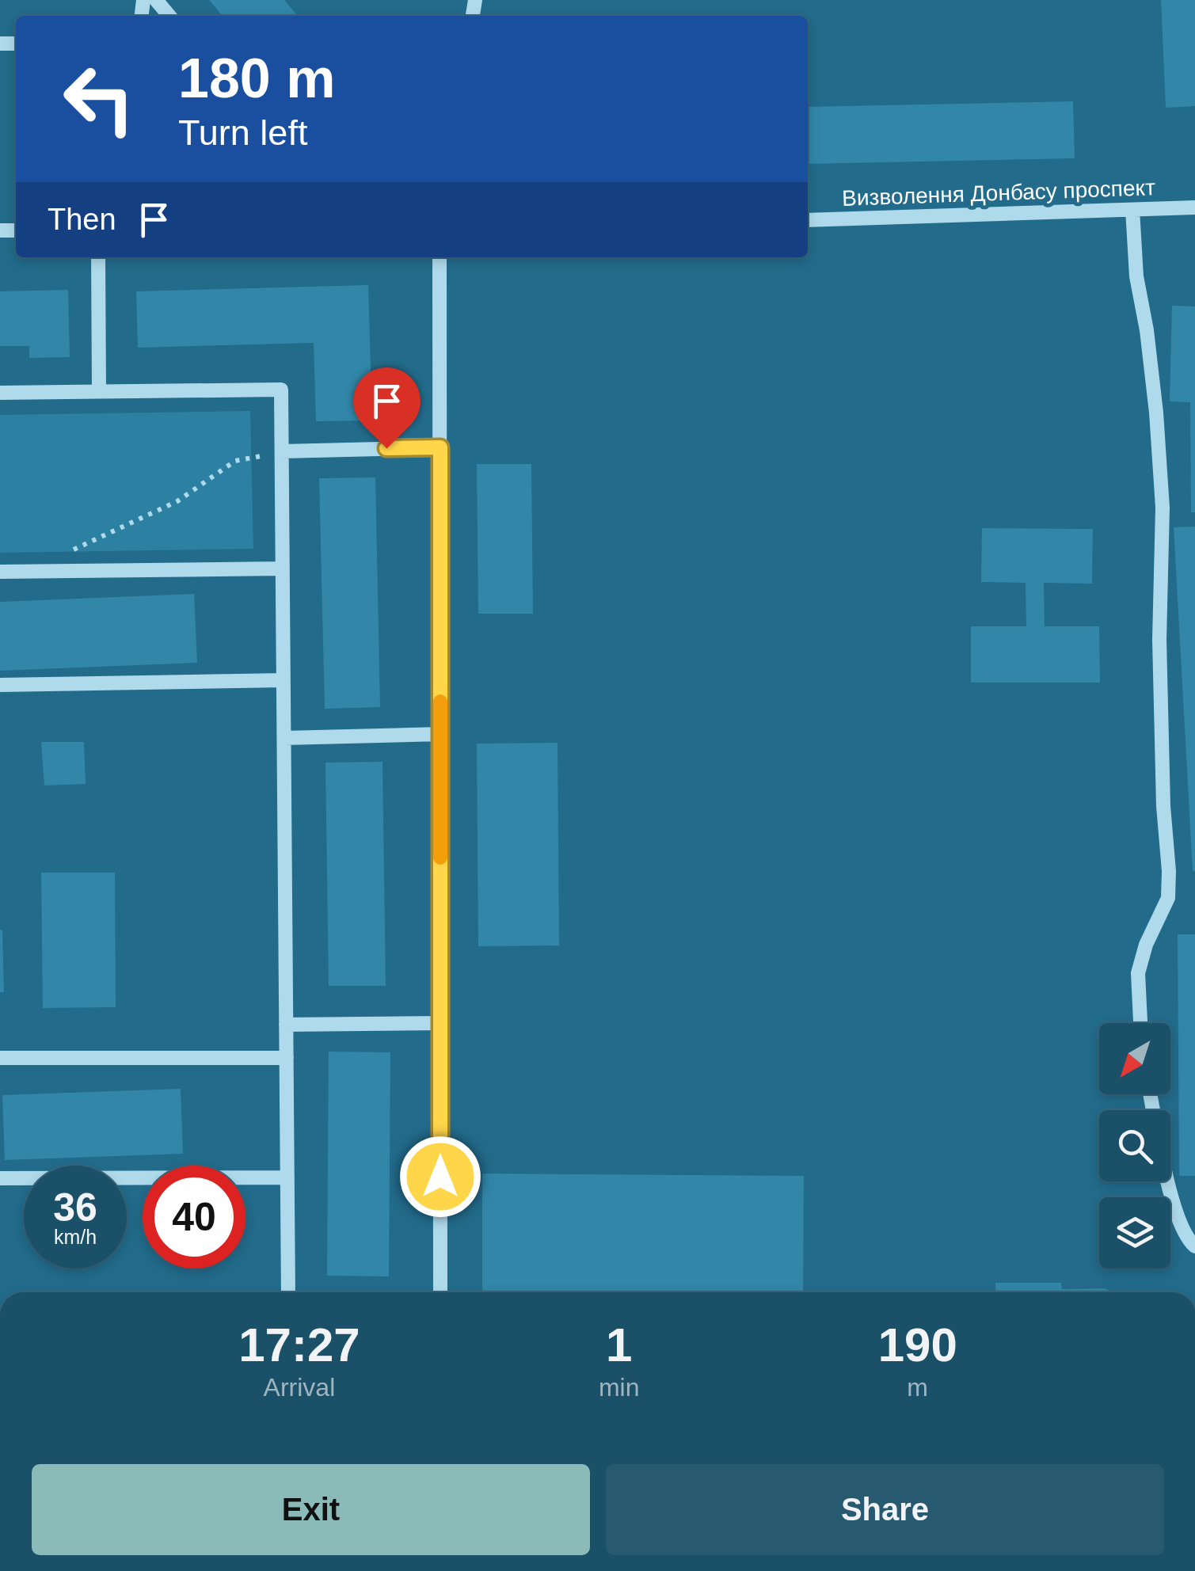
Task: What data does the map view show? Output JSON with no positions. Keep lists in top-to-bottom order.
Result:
{
  "streets": {
    "street": ["Визволення Донбасу проспект"]
  },
  "north": "bottom left",
  "page": {
    "turn": ["180 m", "Turn left"],
    "then": "Then",
    "speed": "36 km/h",
    "limit": "40",
    "eta": [
      "17:27",
      "Arrival",
      "1",
      "min",
      "190",
      "m"
    ],
    "buttons": ["Exit", "Share"]
  }
}
